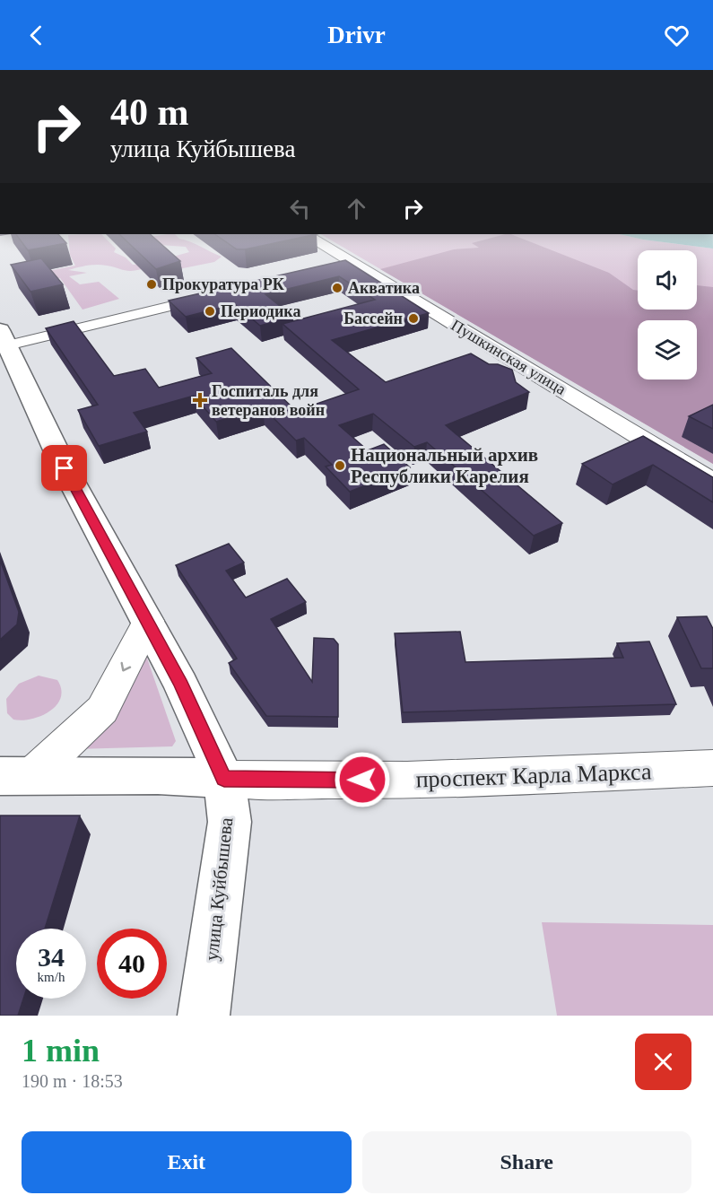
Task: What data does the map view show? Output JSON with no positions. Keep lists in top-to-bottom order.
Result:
{
  "streets": {
    "main road": ["проспект Карла Маркса", "улица Куйбышева"],
    "street": ["Пушкинская улица"]
  },
  "crossings": [
    ["проспект Карла Маркса", "улица Куйбышева"]
  ],
  "places": {
    "other": [
      "Прокуратура РК",
      "Акватика",
      "Периодика",
      "Бассейн",
      "Национальный архив Республики Карелия"
    ],
    "health": ["Госпиталь для ветеранов войн"]
  },
  "page": {
    "header": "Drivr",
    "turn": ["40 m", "улица Куйбышева"],
    "speed": "34 km/h",
    "limit": "40",
    "heading": ["1 min", "190 m · 18:53"],
    "buttons": ["Exit", "Share"]
  }
}
